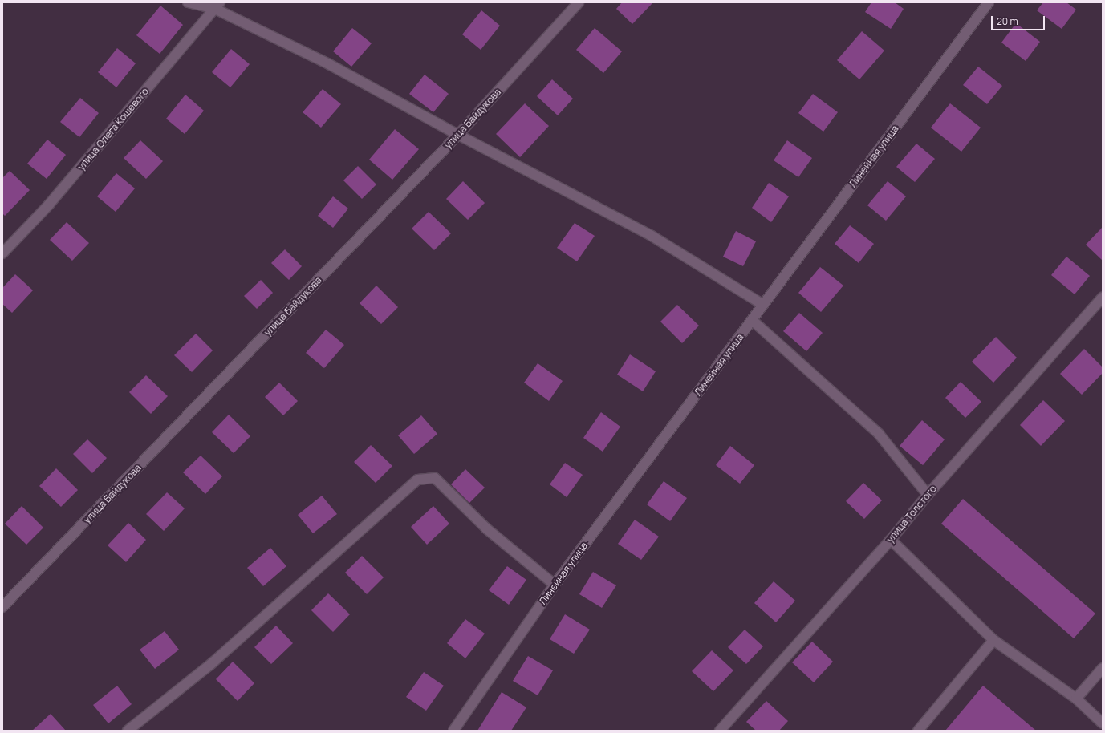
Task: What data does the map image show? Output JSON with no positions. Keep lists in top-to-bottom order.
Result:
{
  "streets": {
    "street": [
      "улица Байдукова",
      "улица Олега Кошевого",
      "Линейная улица",
      "улица Толстого"
    ]
  },
  "scale_bar": "20 m"
}
